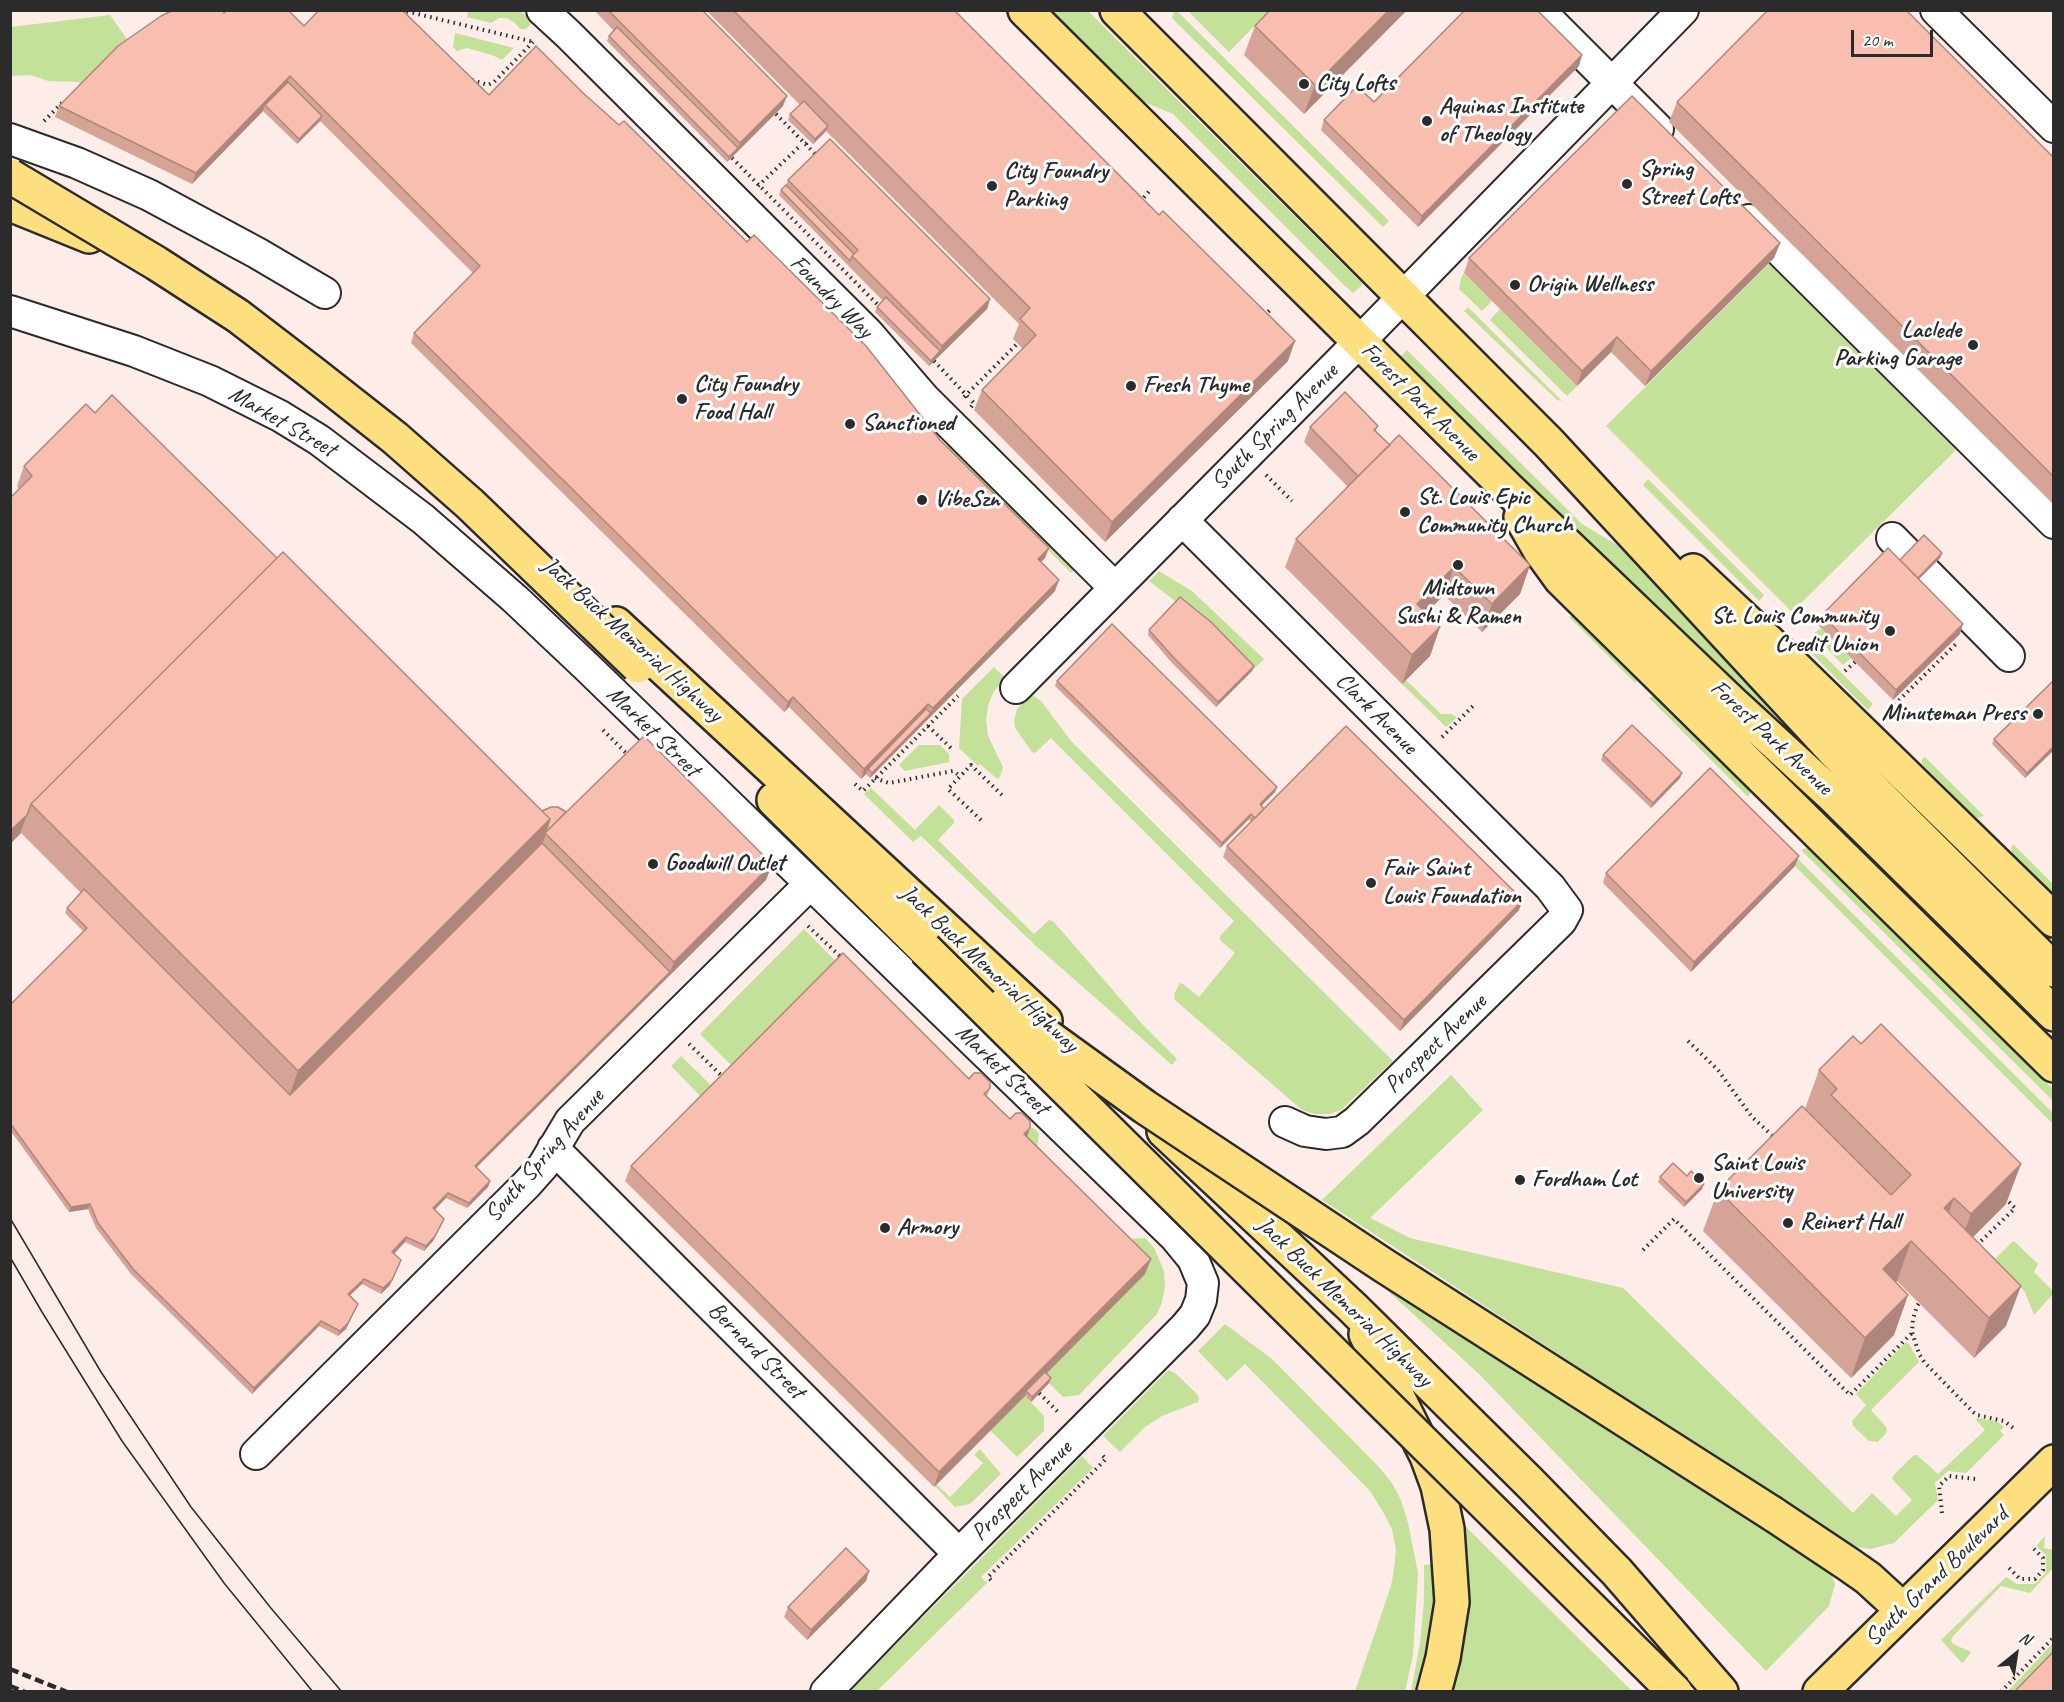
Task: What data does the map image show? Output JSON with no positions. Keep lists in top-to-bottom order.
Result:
{
  "streets": {
    "main road": ["Forest Park Avenue", "Jack Buck Memorial Highway", "South Grand Boulevard"],
    "street": [
      "Foundry Way",
      "Market Street",
      "South Spring Avenue",
      "Clark Avenue",
      "Prospect Avenue",
      "Bernard Street"
    ]
  },
  "crossings": [
    ["Foundry Way", "South Spring Avenue"],
    ["Forest Park Avenue", "South Spring Avenue"],
    ["Market Street", "South Spring Avenue"],
    ["Market Street", "Prospect Avenue"],
    ["South Spring Avenue", "Clark Avenue"],
    ["South Spring Avenue", "Bernard Street"],
    ["Clark Avenue", "Prospect Avenue"],
    ["Prospect Avenue", "Bernard Street"]
  ],
  "places": [
    "City Lofts",
    "Aquinas Institute of Theology",
    "Spring Street Lofts",
    "City Foundry Parking",
    "Origin Wellness",
    "Laclede Parking Garage",
    "Fresh Thyme",
    "City Foundry Food Hall",
    "Sanctioned",
    "VibeSzn",
    "St. Louis Epic Community Church",
    "Midtown Sushi & Ramen",
    "St. Louis Community Credit Union",
    "Minuteman Press",
    "Goodwill Outlet",
    "Fair Saint Louis Foundation",
    "Saint Louis University",
    "Fordham Lot",
    "Reinert Hall",
    "Armory"
  ],
  "scale_bar": "20 m",
  "north": "top right"
}
